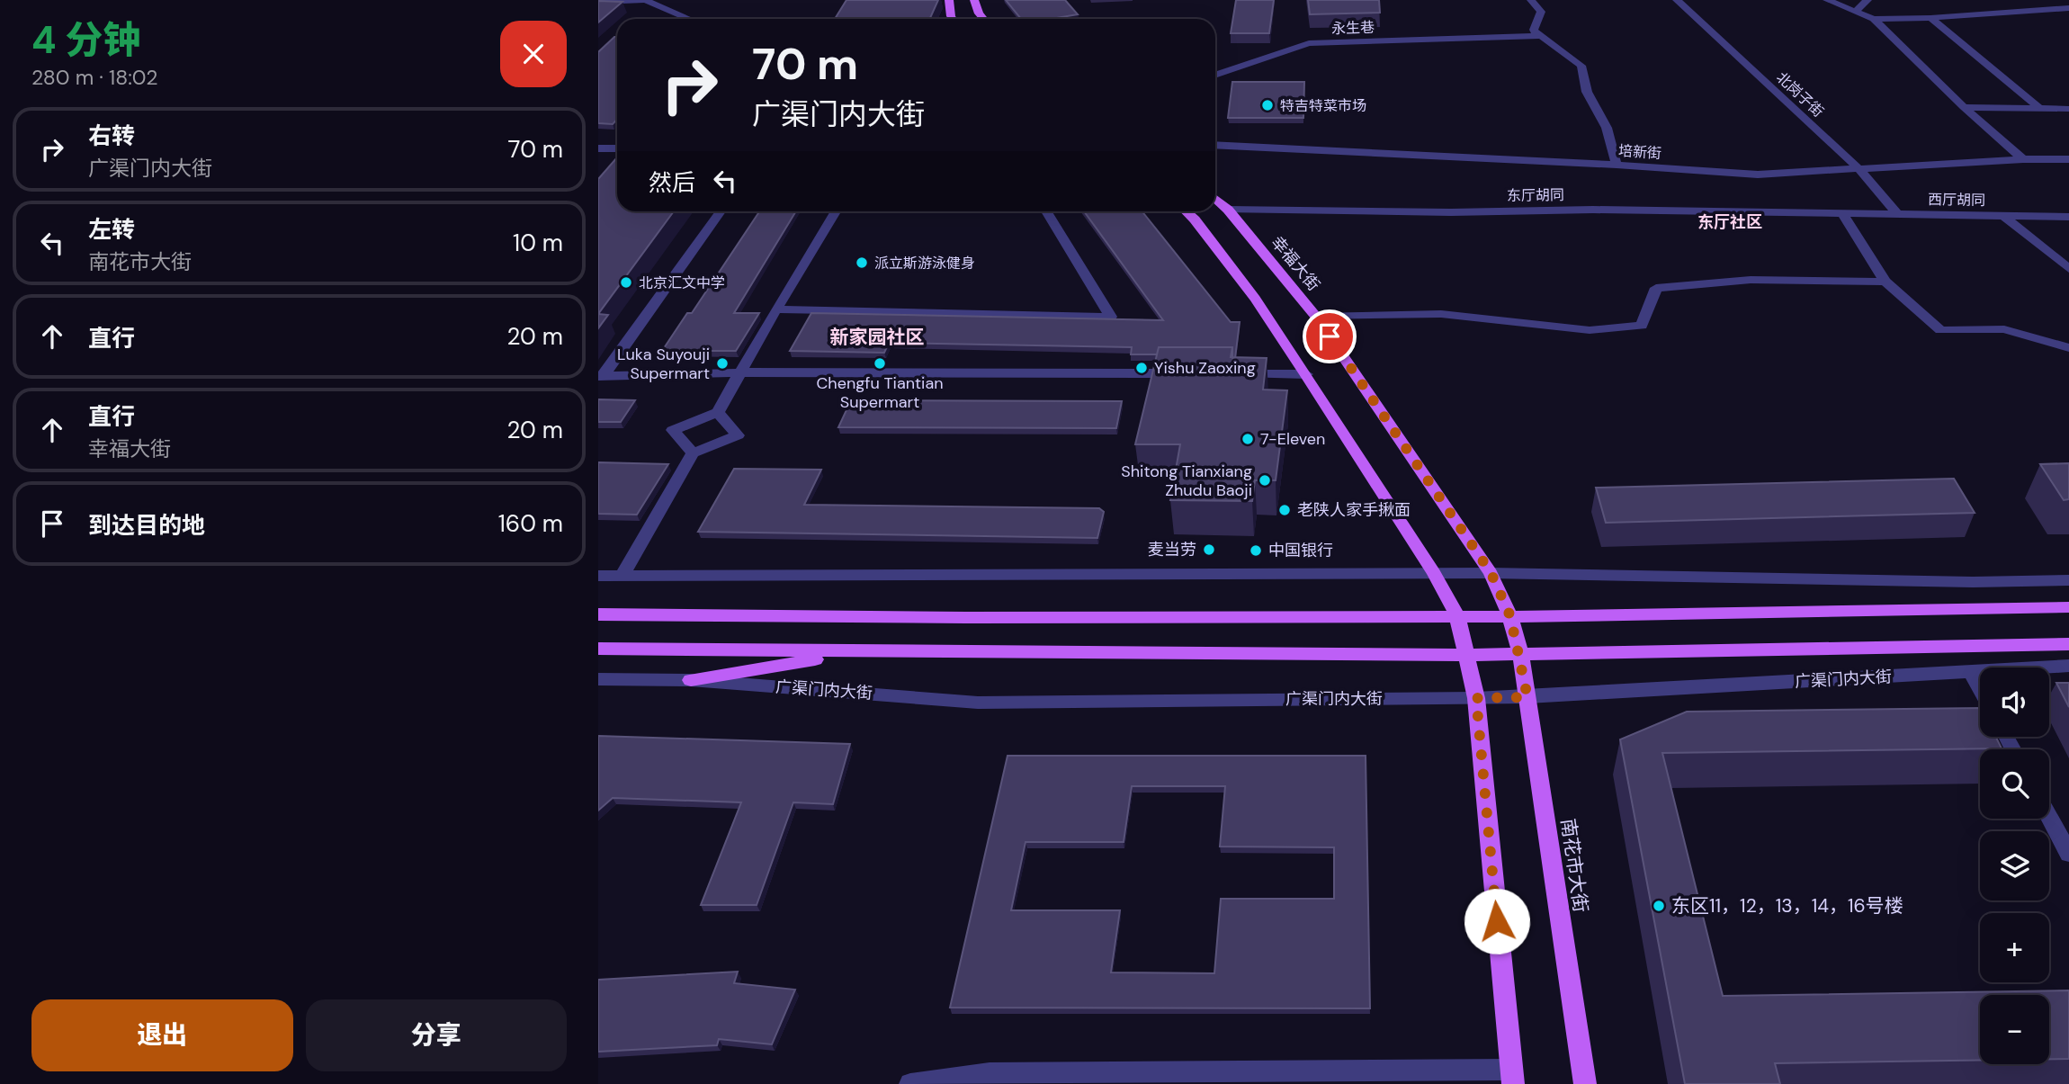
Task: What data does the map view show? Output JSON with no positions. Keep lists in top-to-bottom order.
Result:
{
  "streets": {
    "main road": ["幸福大街", "广渠门内大街", "南花市大街"],
    "street": [
      "永生巷",
      "北岗子街",
      "培新街",
      "东厅胡同",
      "西厅胡同"
    ]
  },
  "crossings": [
    ["北岗子街", "培新街"],
    ["北岗子街", "西厅胡同"],
    ["东厅胡同", "西厅胡同"],
    ["东厅胡同", "幸福大街"],
    ["幸福大街", "广渠门内大街"],
    ["幸福大街", "南花市大街"],
    ["广渠门内大街", "南花市大街"]
  ],
  "districts": ["东厅社区", "新家园社区"],
  "places": [
    "特吉特菜市场",
    "派立斯游泳健身",
    "北京汇文中学",
    "Luka Suyouji Supermart",
    "Chengfu Tiantian Supermart",
    "Yishu Zaoxing",
    "7-Eleven",
    "Shitong Tianxiang Zhudu Baoji",
    "老陕人家手揪面",
    "麦当劳",
    "中国银行",
    "东区11，12，13，14，16号楼"
  ],
  "page": {
    "heading": ["4 分钟", "280 m · 18:02"],
    "turn": ["70 m", "广渠门内大街"],
    "list": [
      {
        "name": "右转",
        "note": "广渠门内大街",
        "value": "70 m"
      },
      {
        "name": "左转",
        "note": "南花市大街",
        "value": "10 m"
      },
      {
        "name": "直行",
        "value": "20 m"
      },
      {
        "name": "直行",
        "note": "幸福大街",
        "value": "20 m"
      },
      {
        "name": "到达目的地",
        "value": "160 m"
      }
    ],
    "then": "然后",
    "map_buttons": ["+", "−"],
    "buttons": ["退出", "分享"]
  }
}
